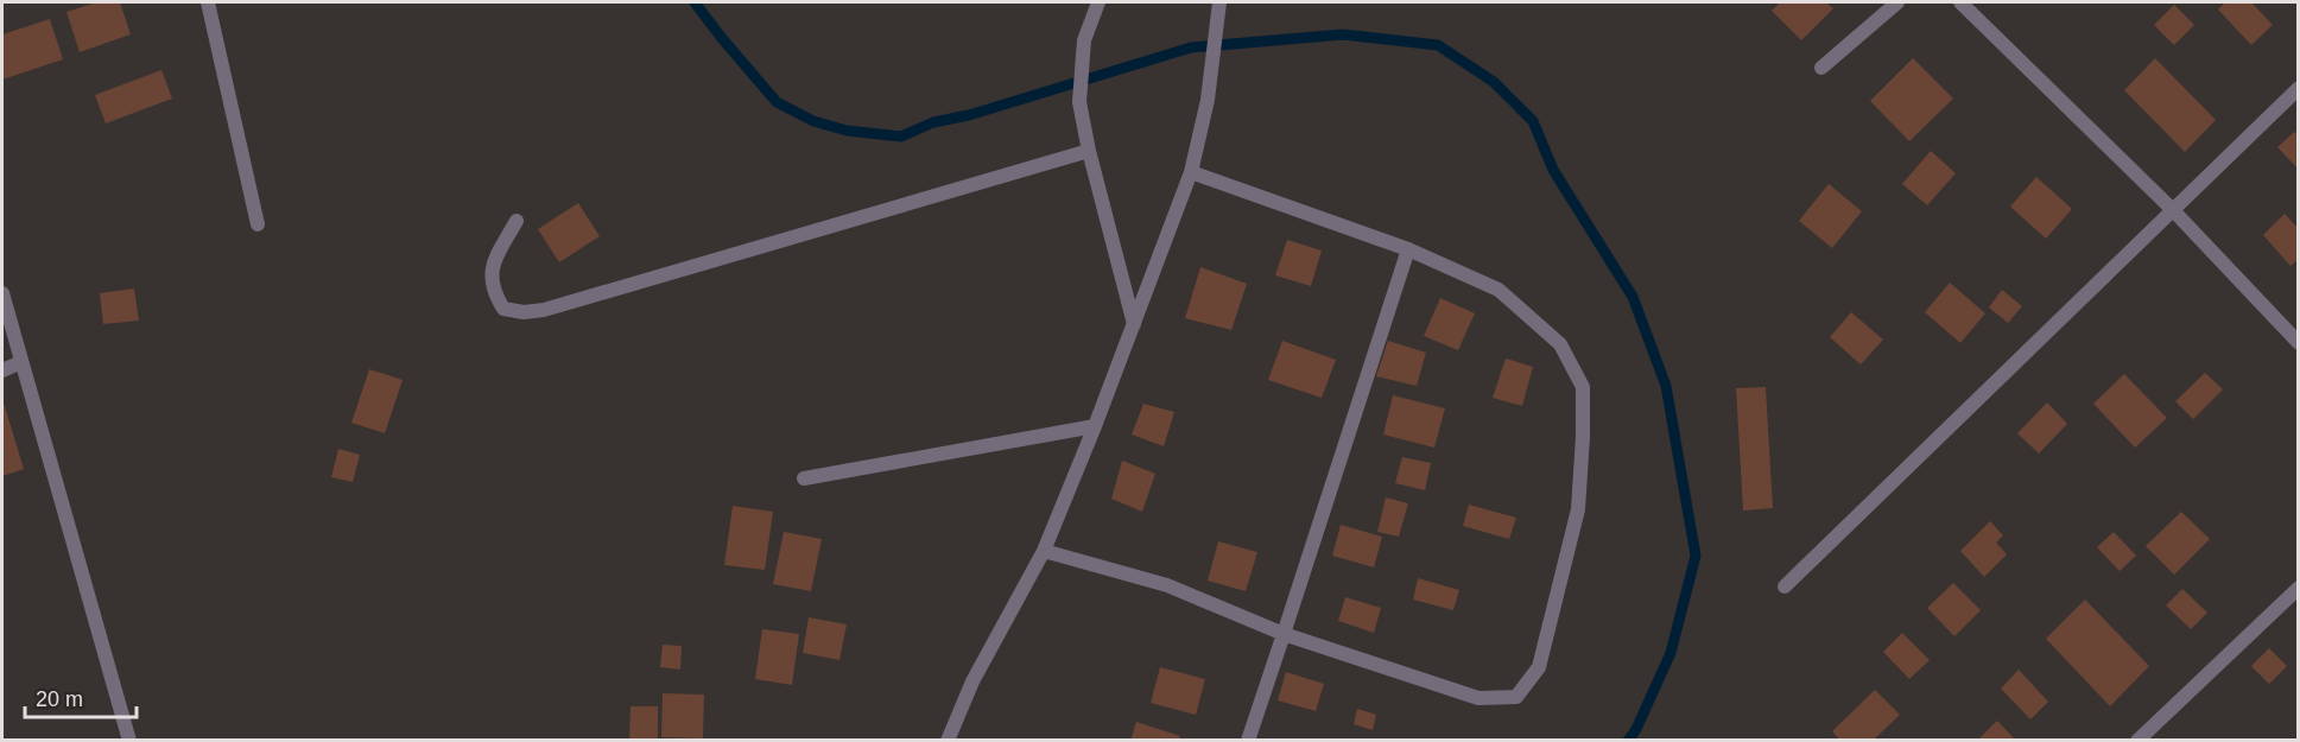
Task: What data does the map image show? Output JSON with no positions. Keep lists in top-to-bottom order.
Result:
{
  "scale_bar": "20 m"
}
